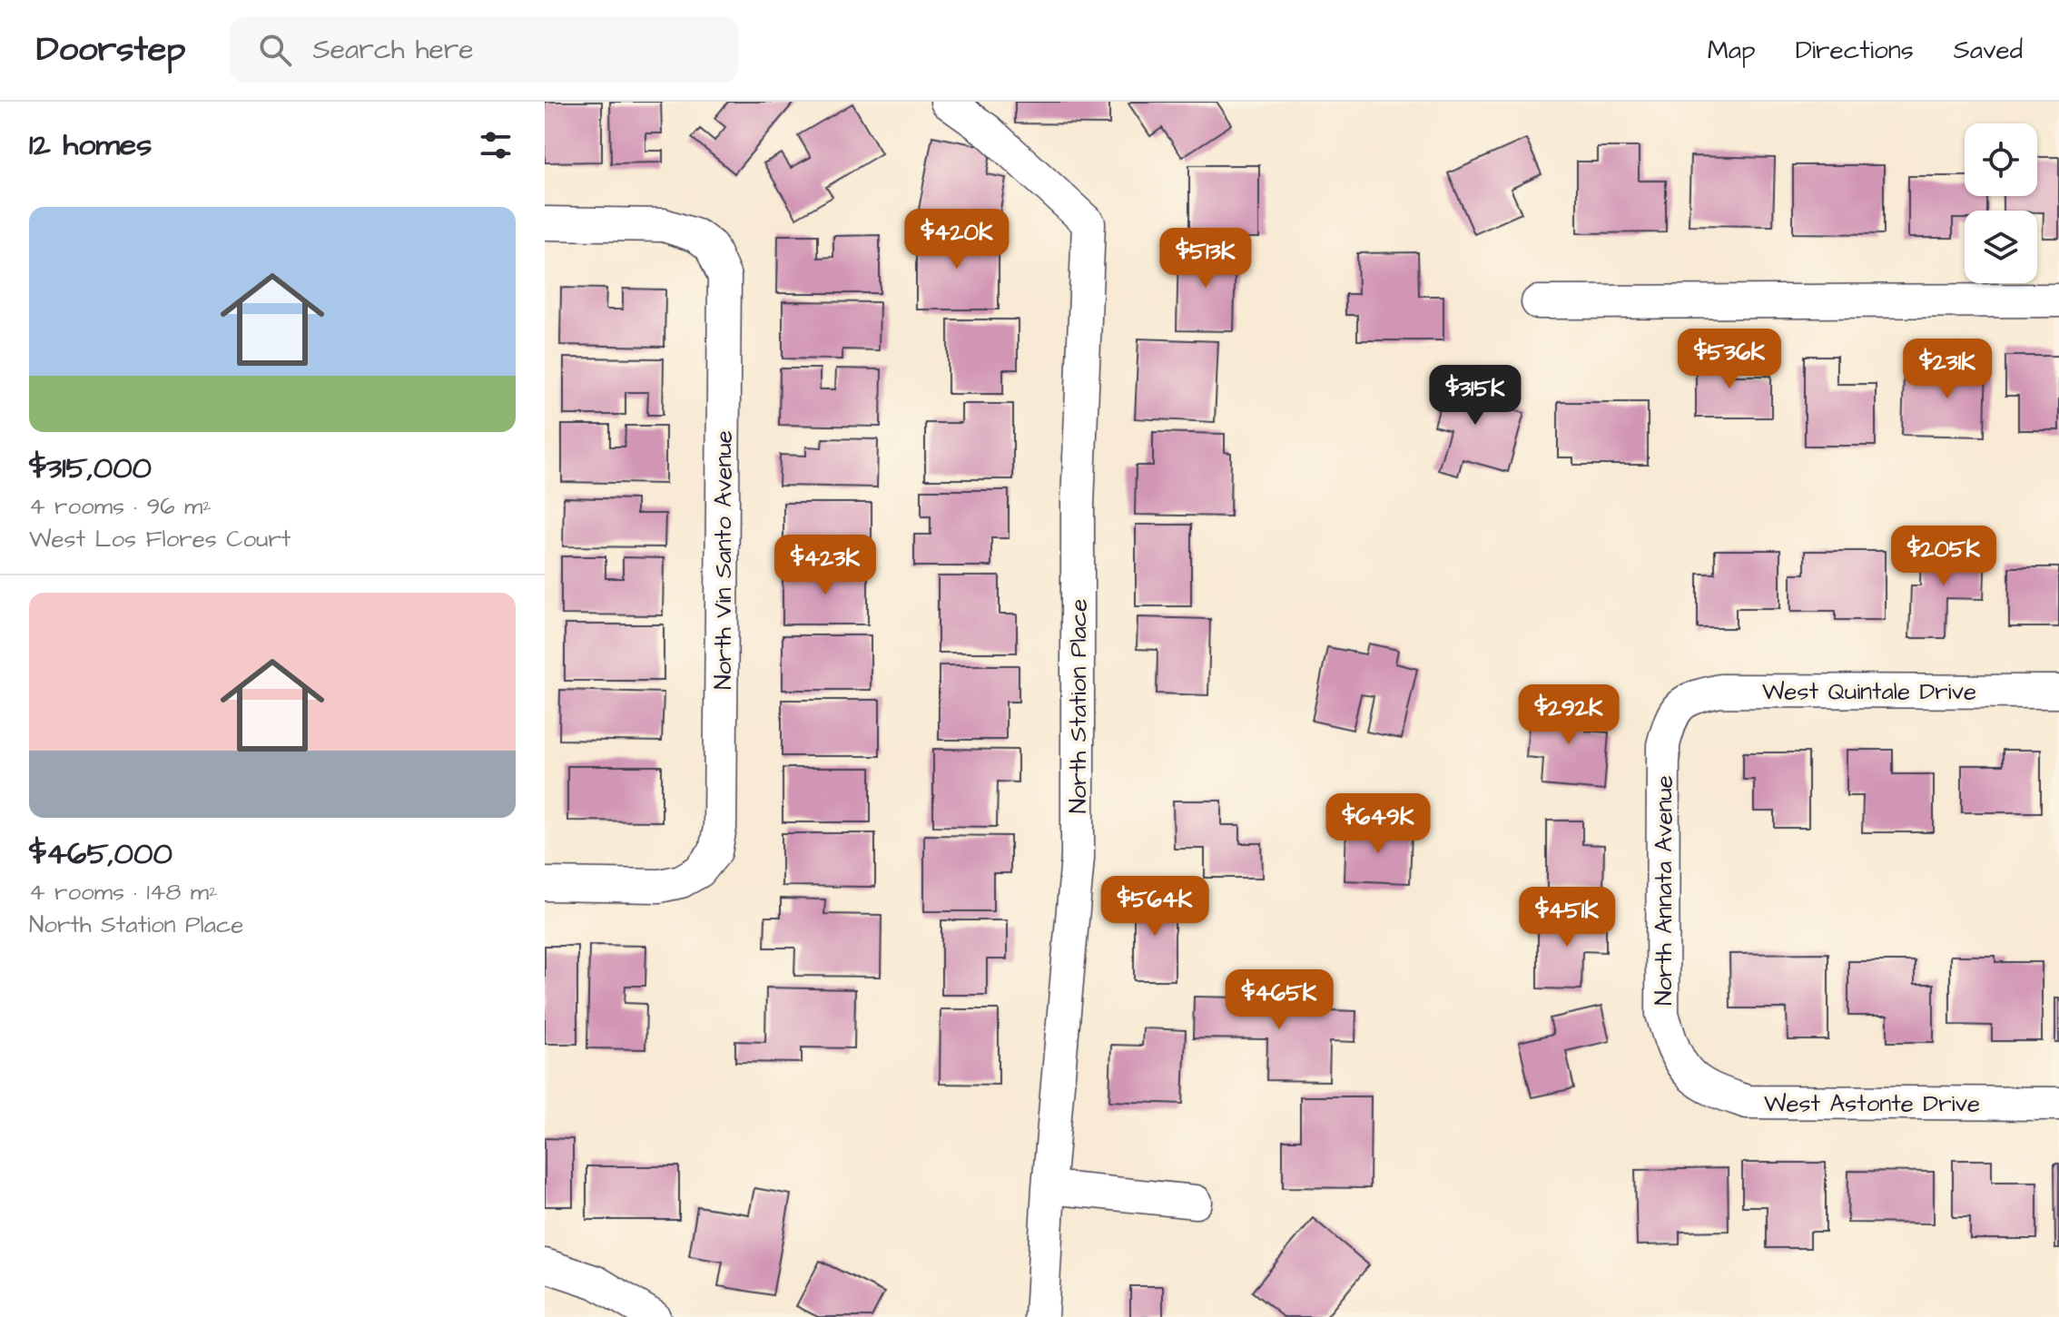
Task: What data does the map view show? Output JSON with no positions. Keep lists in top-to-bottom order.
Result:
{
  "streets": {
    "street": [
      "North Vin Santo Avenue",
      "West Quintale Drive",
      "North Station Place",
      "North Annata Avenue",
      "West Astonte Drive"
    ]
  },
  "crossings": [
    ["West Quintale Drive", "North Annata Avenue"],
    ["North Annata Avenue", "West Astonte Drive"]
  ],
  "page": {
    "header": "Doorstep",
    "search": "Search here",
    "nav": ["Map", "Directions", "Saved"],
    "heading": "12 homes",
    "list": [
      {
        "name": "$315,000",
        "note": "4 rooms · 96 m² · West Los Flores Court"
      },
      {
        "name": "$465,000",
        "note": "4 rooms · 148 m² · North Station Place"
      }
    ],
    "price": [
      "$420K",
      "$513K",
      "$536K",
      "$231K",
      "$315K",
      "$205K",
      "$423K",
      "$292K",
      "$649K",
      "$564K",
      "$451K",
      "$465K"
    ]
  }
}
